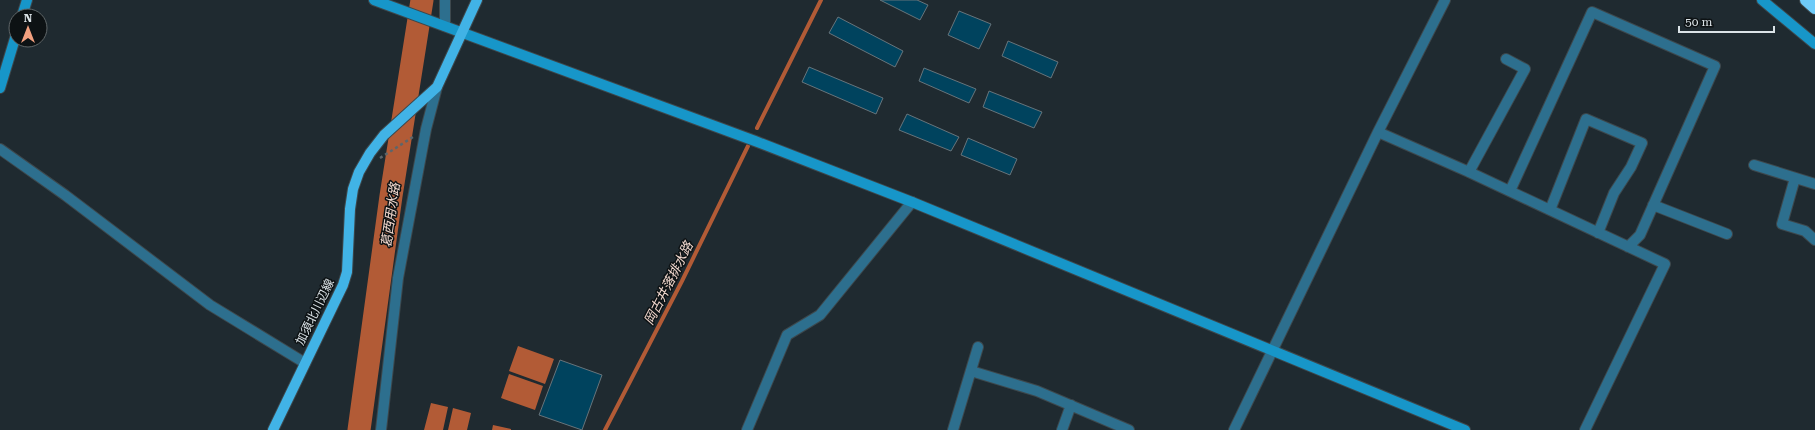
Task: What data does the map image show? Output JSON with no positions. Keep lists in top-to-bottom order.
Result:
{
  "streets": {
    "main road": ["加須北川辺線"]
  },
  "water": ["葛西用水路", "岡古井落排水路"],
  "scale_bar": "50 m",
  "north": "top"
}
